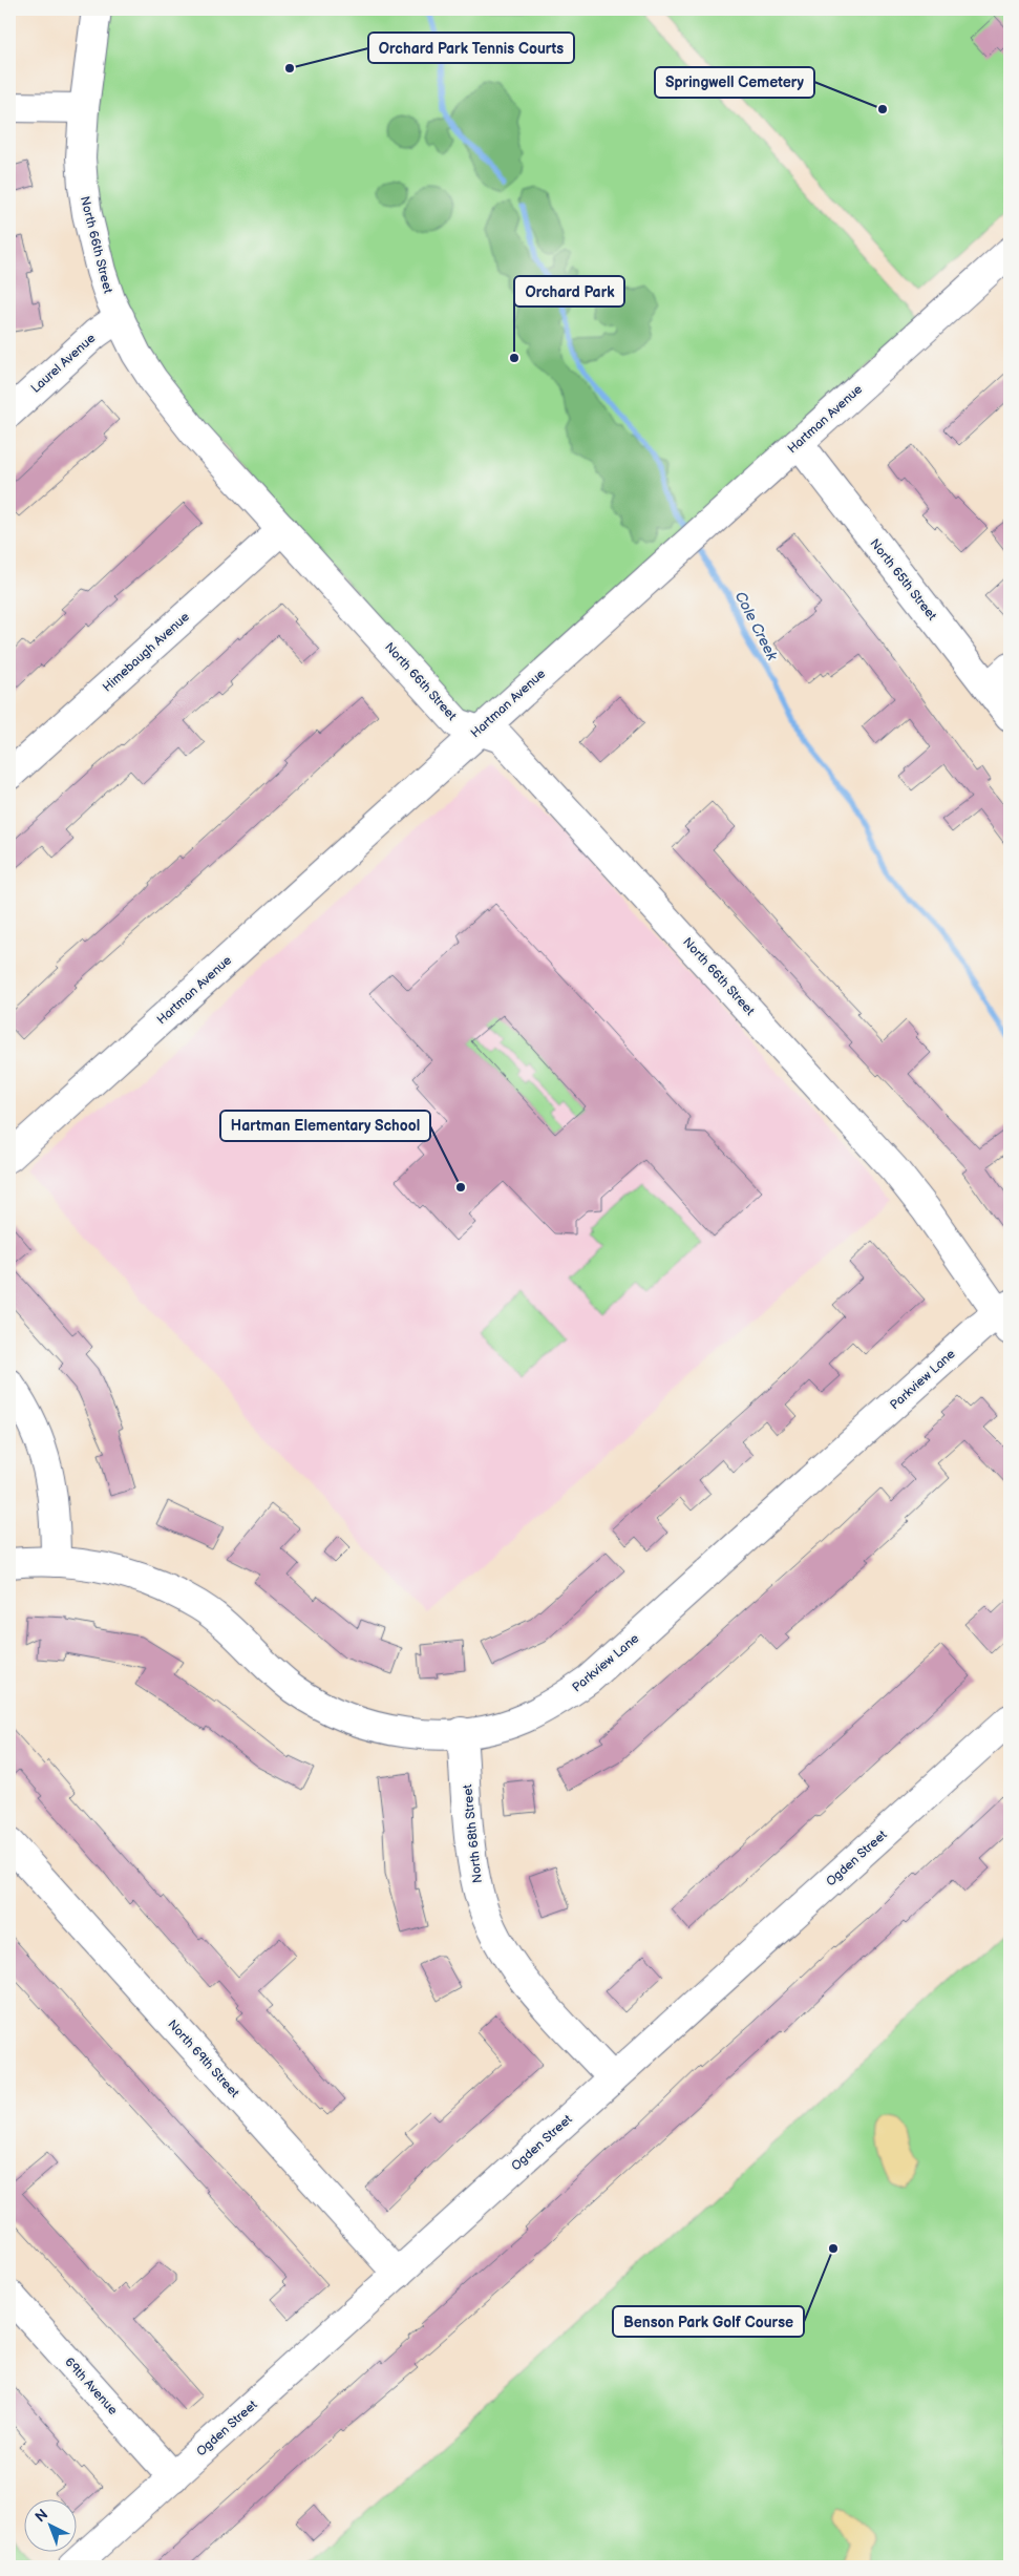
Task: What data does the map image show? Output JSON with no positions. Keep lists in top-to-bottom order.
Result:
{
  "streets": {
    "street": [
      "North 66th Street",
      "Laurel Avenue",
      "Hartman Avenue",
      "North 65th Street",
      "Himebaugh Avenue",
      "Parkview Lane",
      "North 68th Street",
      "Ogden Street",
      "North 69th Street",
      "69th Avenue"
    ]
  },
  "crossings": [
    ["North 66th Street", "Laurel Avenue"],
    ["North 66th Street", "Hartman Avenue"],
    ["North 66th Street", "Himebaugh Avenue"],
    ["North 66th Street", "Parkview Lane"],
    ["Hartman Avenue", "North 65th Street"],
    ["Parkview Lane", "North 68th Street"],
    ["North 68th Street", "Ogden Street"],
    ["Ogden Street", "North 69th Street"],
    ["Ogden Street", "69th Avenue"]
  ],
  "water": ["Cole Creek"],
  "places": [
    "Orchard Park Tennis Courts",
    "Springwell Cemetery",
    "Orchard Park",
    "Hartman Elementary School",
    "Benson Park Golf Course"
  ],
  "north": "top left"
}
